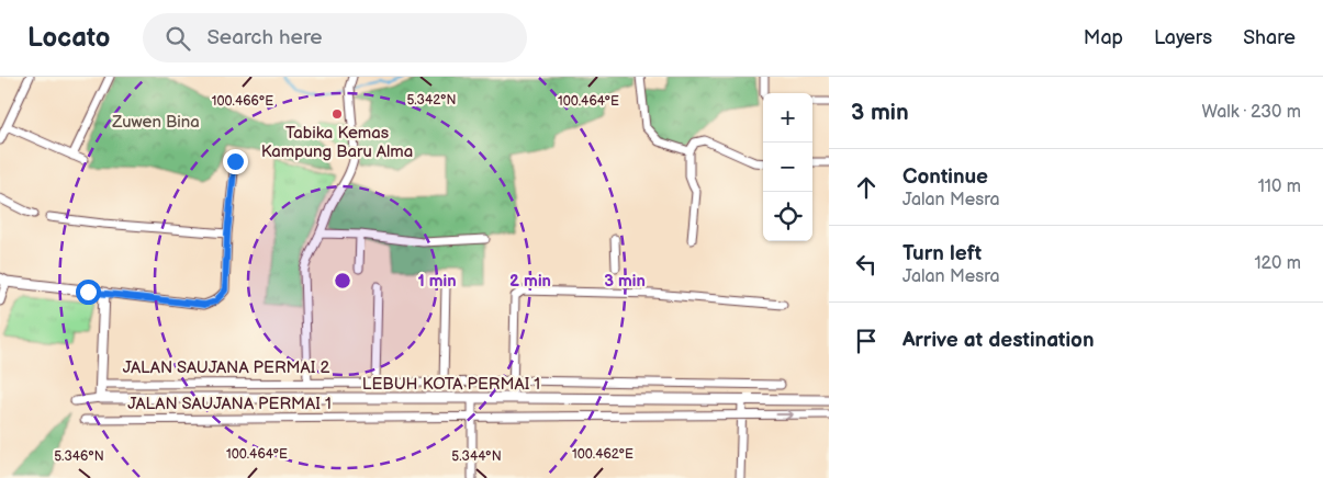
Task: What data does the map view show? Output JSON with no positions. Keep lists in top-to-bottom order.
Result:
{
  "streets": {
    "street": ["JALAN SAUJANA PERMAI 2", "LEBUH KOTA PERMAI 1", "JALAN SAUJANA PERMAI 1"]
  },
  "crossings": [
    ["LEBUH KOTA PERMAI 1", "JALAN SAUJANA PERMAI 1"]
  ],
  "parks": ["Zuwen Bina"],
  "places": ["Tabika Kemas Kampung Baru Alma"],
  "page": {
    "header": "Locato",
    "search": "Search here",
    "nav": ["Map", "Layers", "Share"],
    "heading": ["3 min", "Walk · 230 m"],
    "map_buttons": ["+", "−"],
    "list": [
      ["Continue", "Jalan Mesra", "110 m"],
      ["Turn left", "Jalan Mesra", "120 m"],
      "Arrive at destination"
    ]
  },
  "coordinates": [
    "5.342°N",
    "100.466°E",
    "100.464°E",
    "100.462°E",
    "5.346°N",
    "5.344°N"
  ],
  "rings": ["1 min", "2 min", "3 min"]
}
